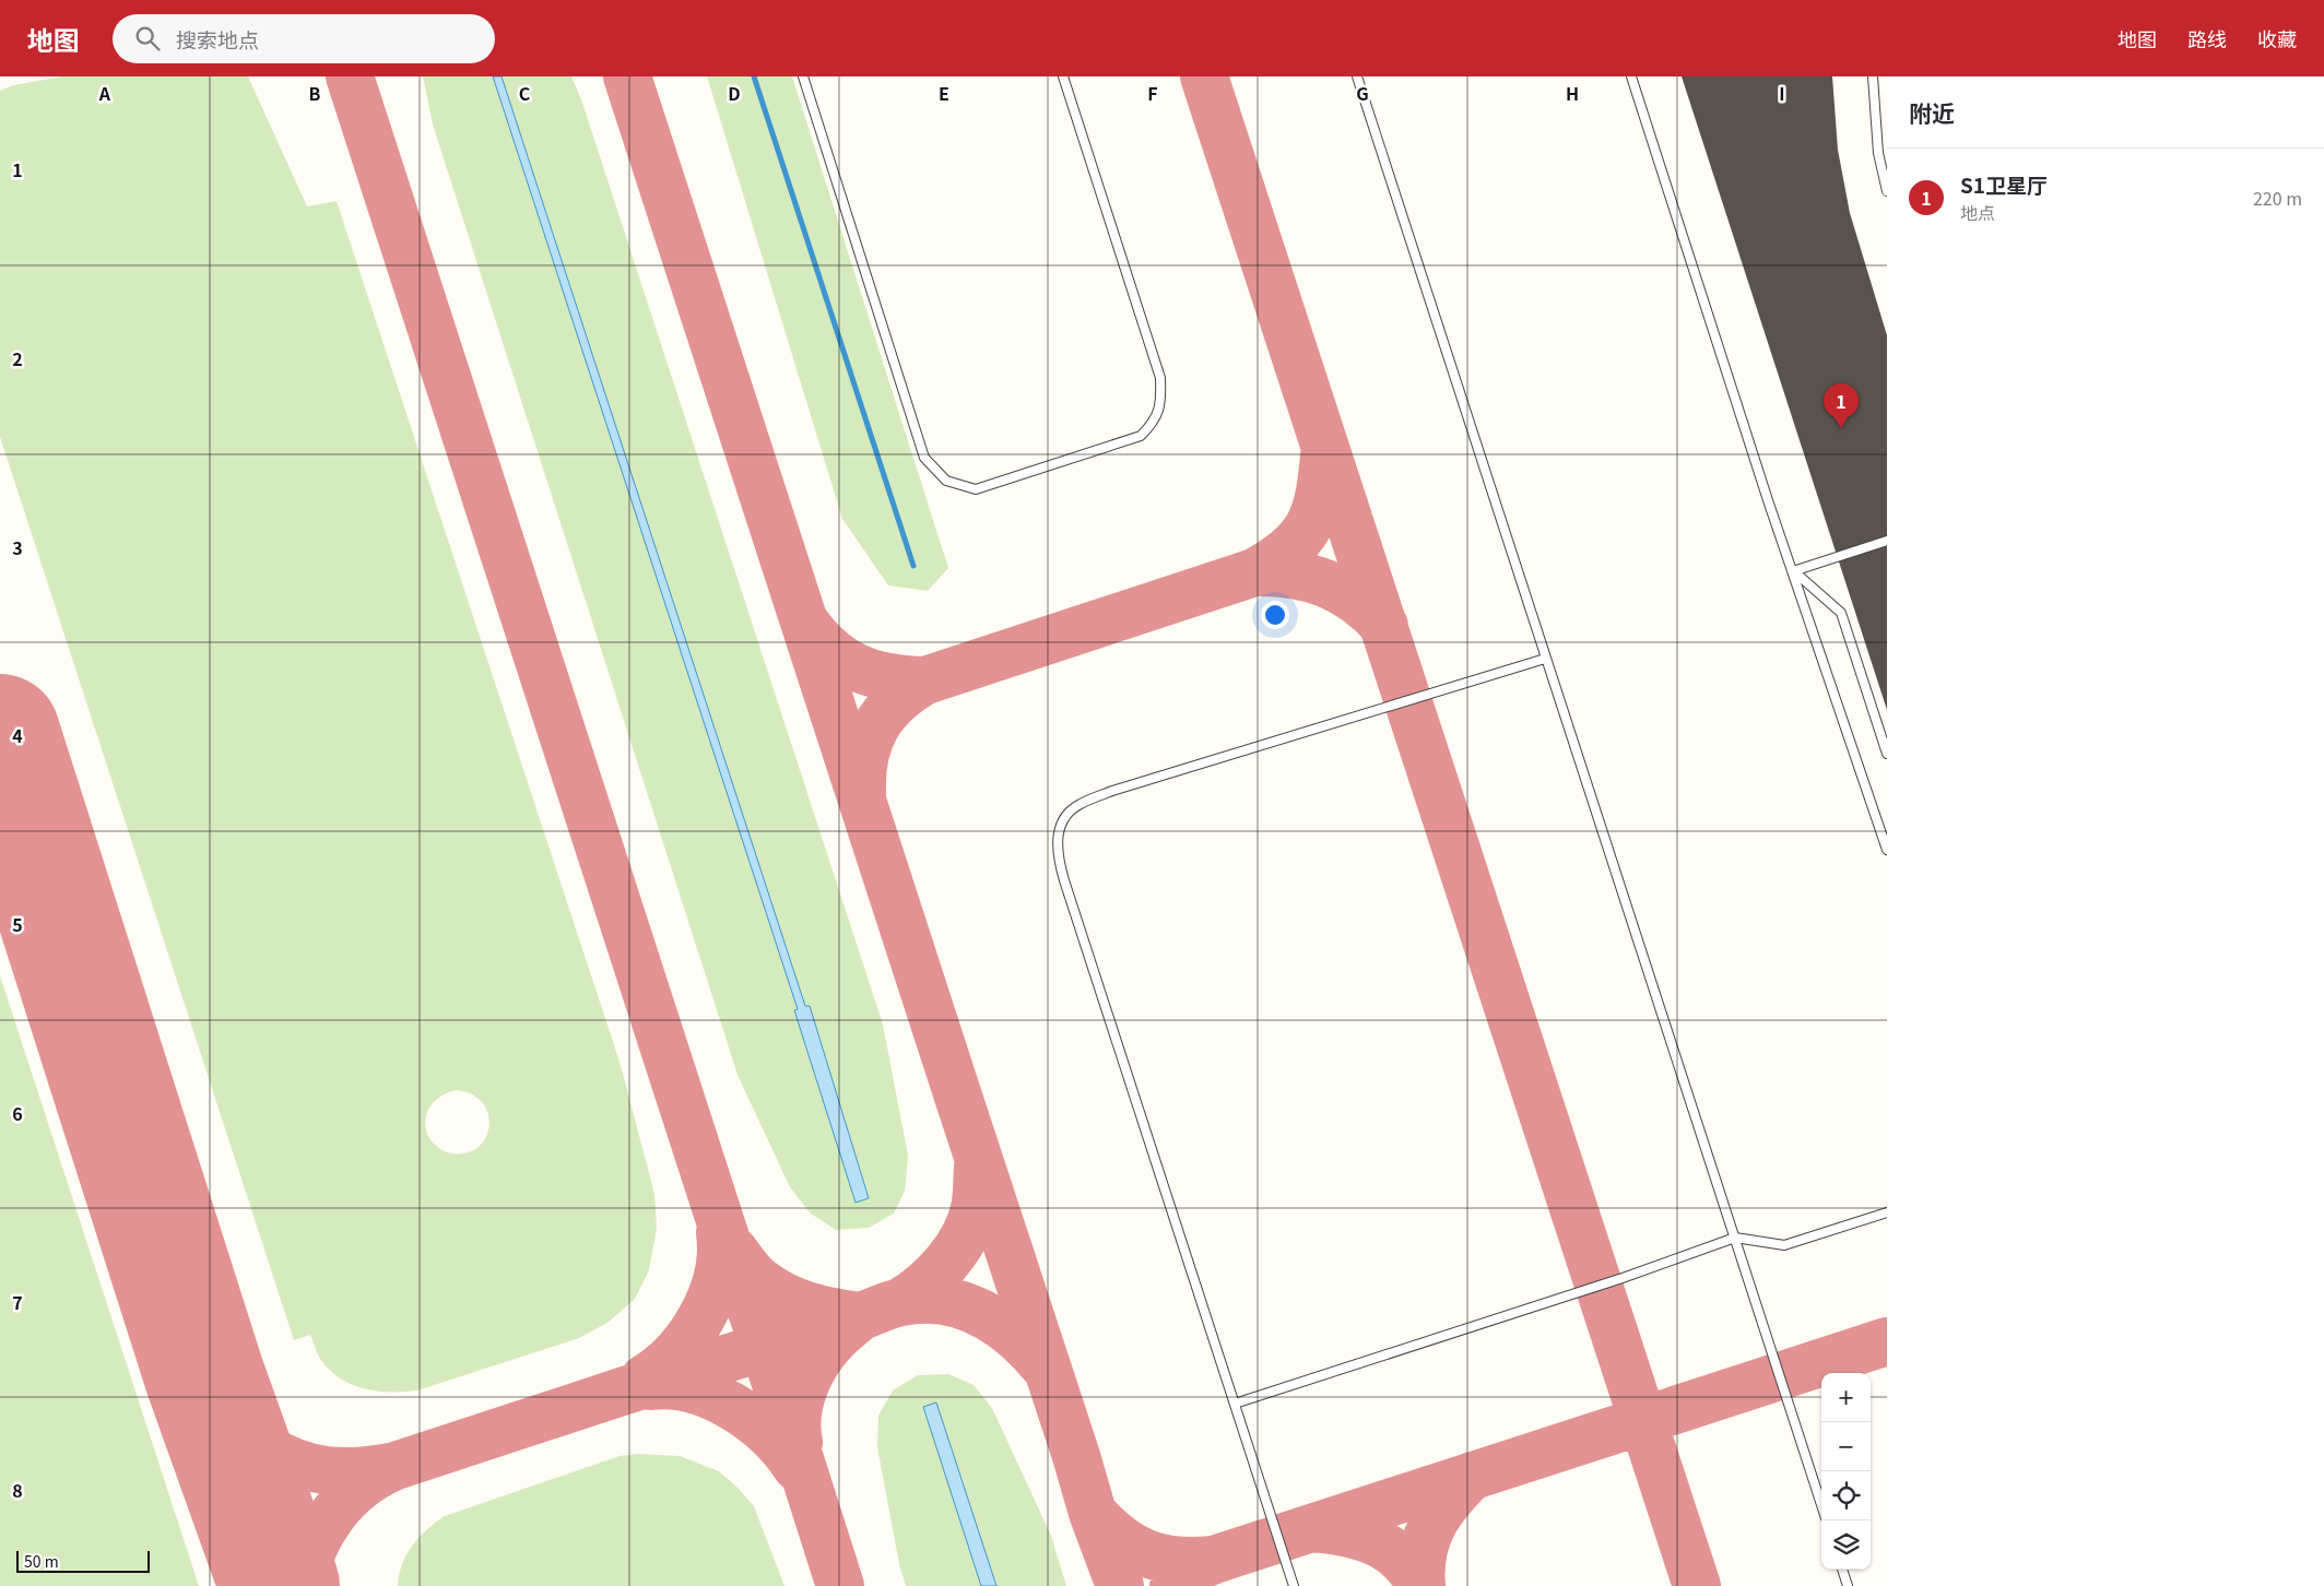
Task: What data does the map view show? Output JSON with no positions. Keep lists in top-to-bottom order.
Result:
{
  "scale_bar": "50 m",
  "page": {
    "header": "地图",
    "search": "搜索地点",
    "nav": ["地图", "路线", "收藏"],
    "heading": "附近",
    "list": [
      {
        "mark": "1",
        "name": "S1卫星厅",
        "note": "地点",
        "value": "220 m"
      }
    ],
    "pins": "1",
    "map_buttons": ["+", "−"],
    "scale": "50 m"
  },
  "grid": {
    "columns": [
      "A",
      "B",
      "C",
      "D",
      "E",
      "F",
      "G",
      "H",
      "I"
    ],
    "rows": [
      "1",
      "2",
      "3",
      "4",
      "5",
      "6",
      "7",
      "8"
    ]
  }
}
